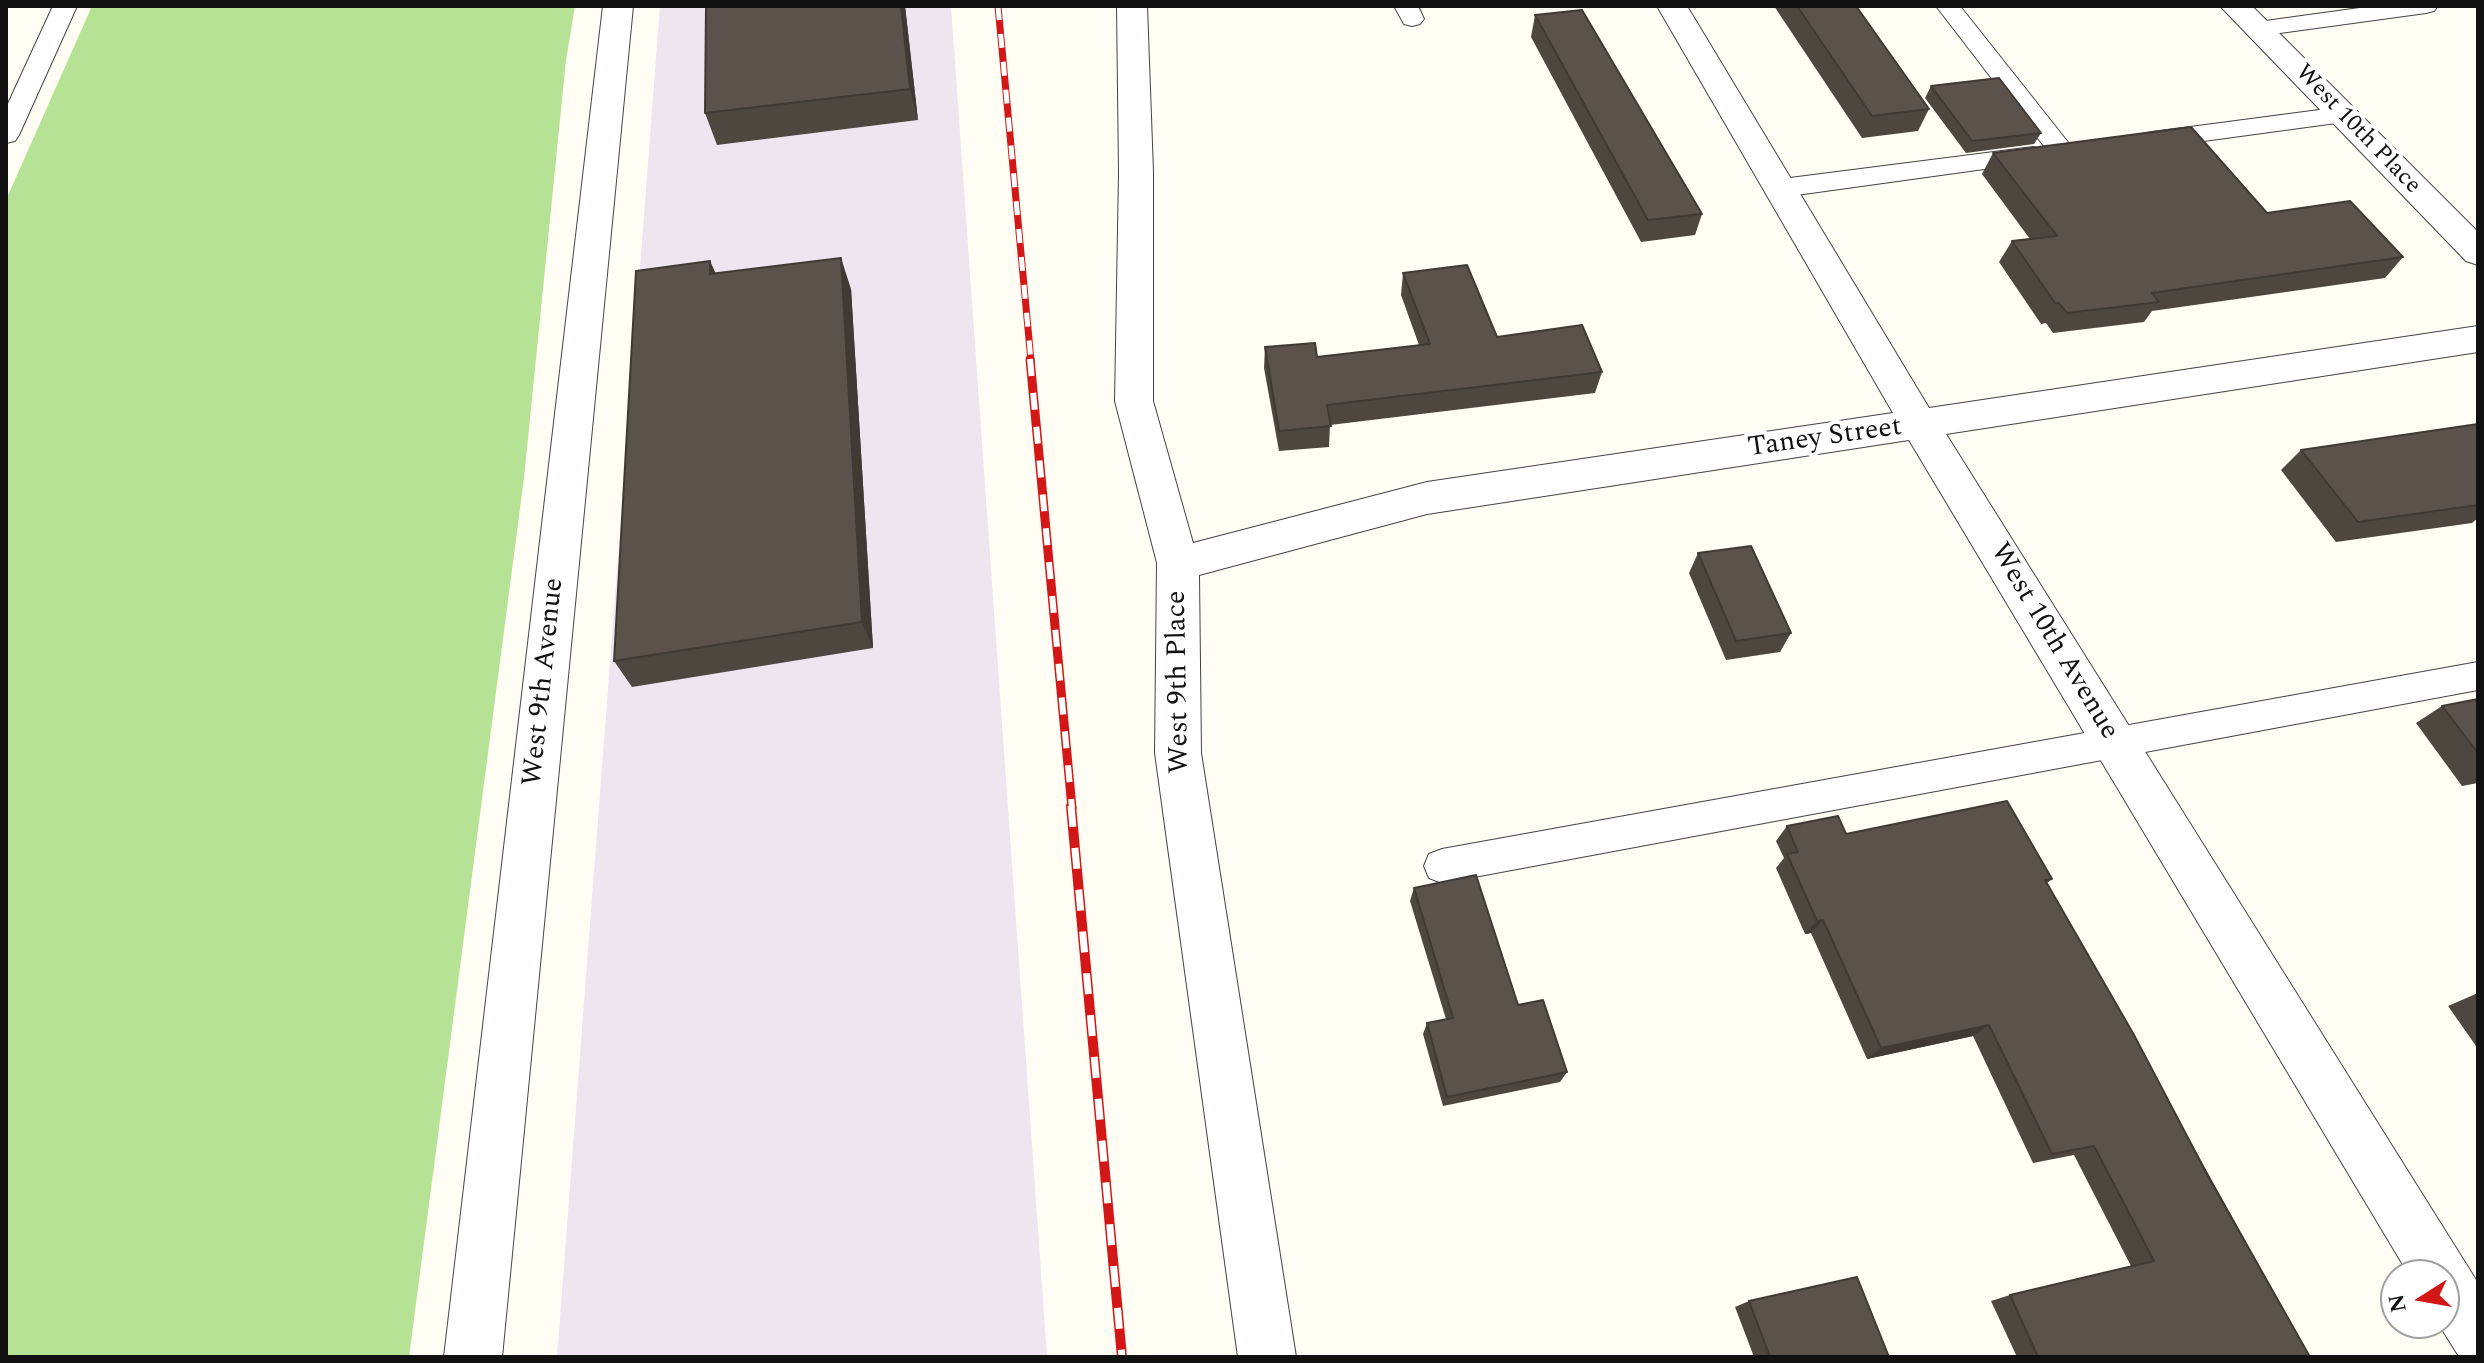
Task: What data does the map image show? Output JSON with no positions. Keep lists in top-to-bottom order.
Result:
{
  "streets": {
    "street": [
      "West 10th Place",
      "Taney Street",
      "West 10th Avenue",
      "West 9th Avenue",
      "West 9th Place"
    ]
  },
  "crossings": [
    ["Taney Street", "West 10th Avenue"],
    ["Taney Street", "West 9th Place"]
  ],
  "north": "left"
}
